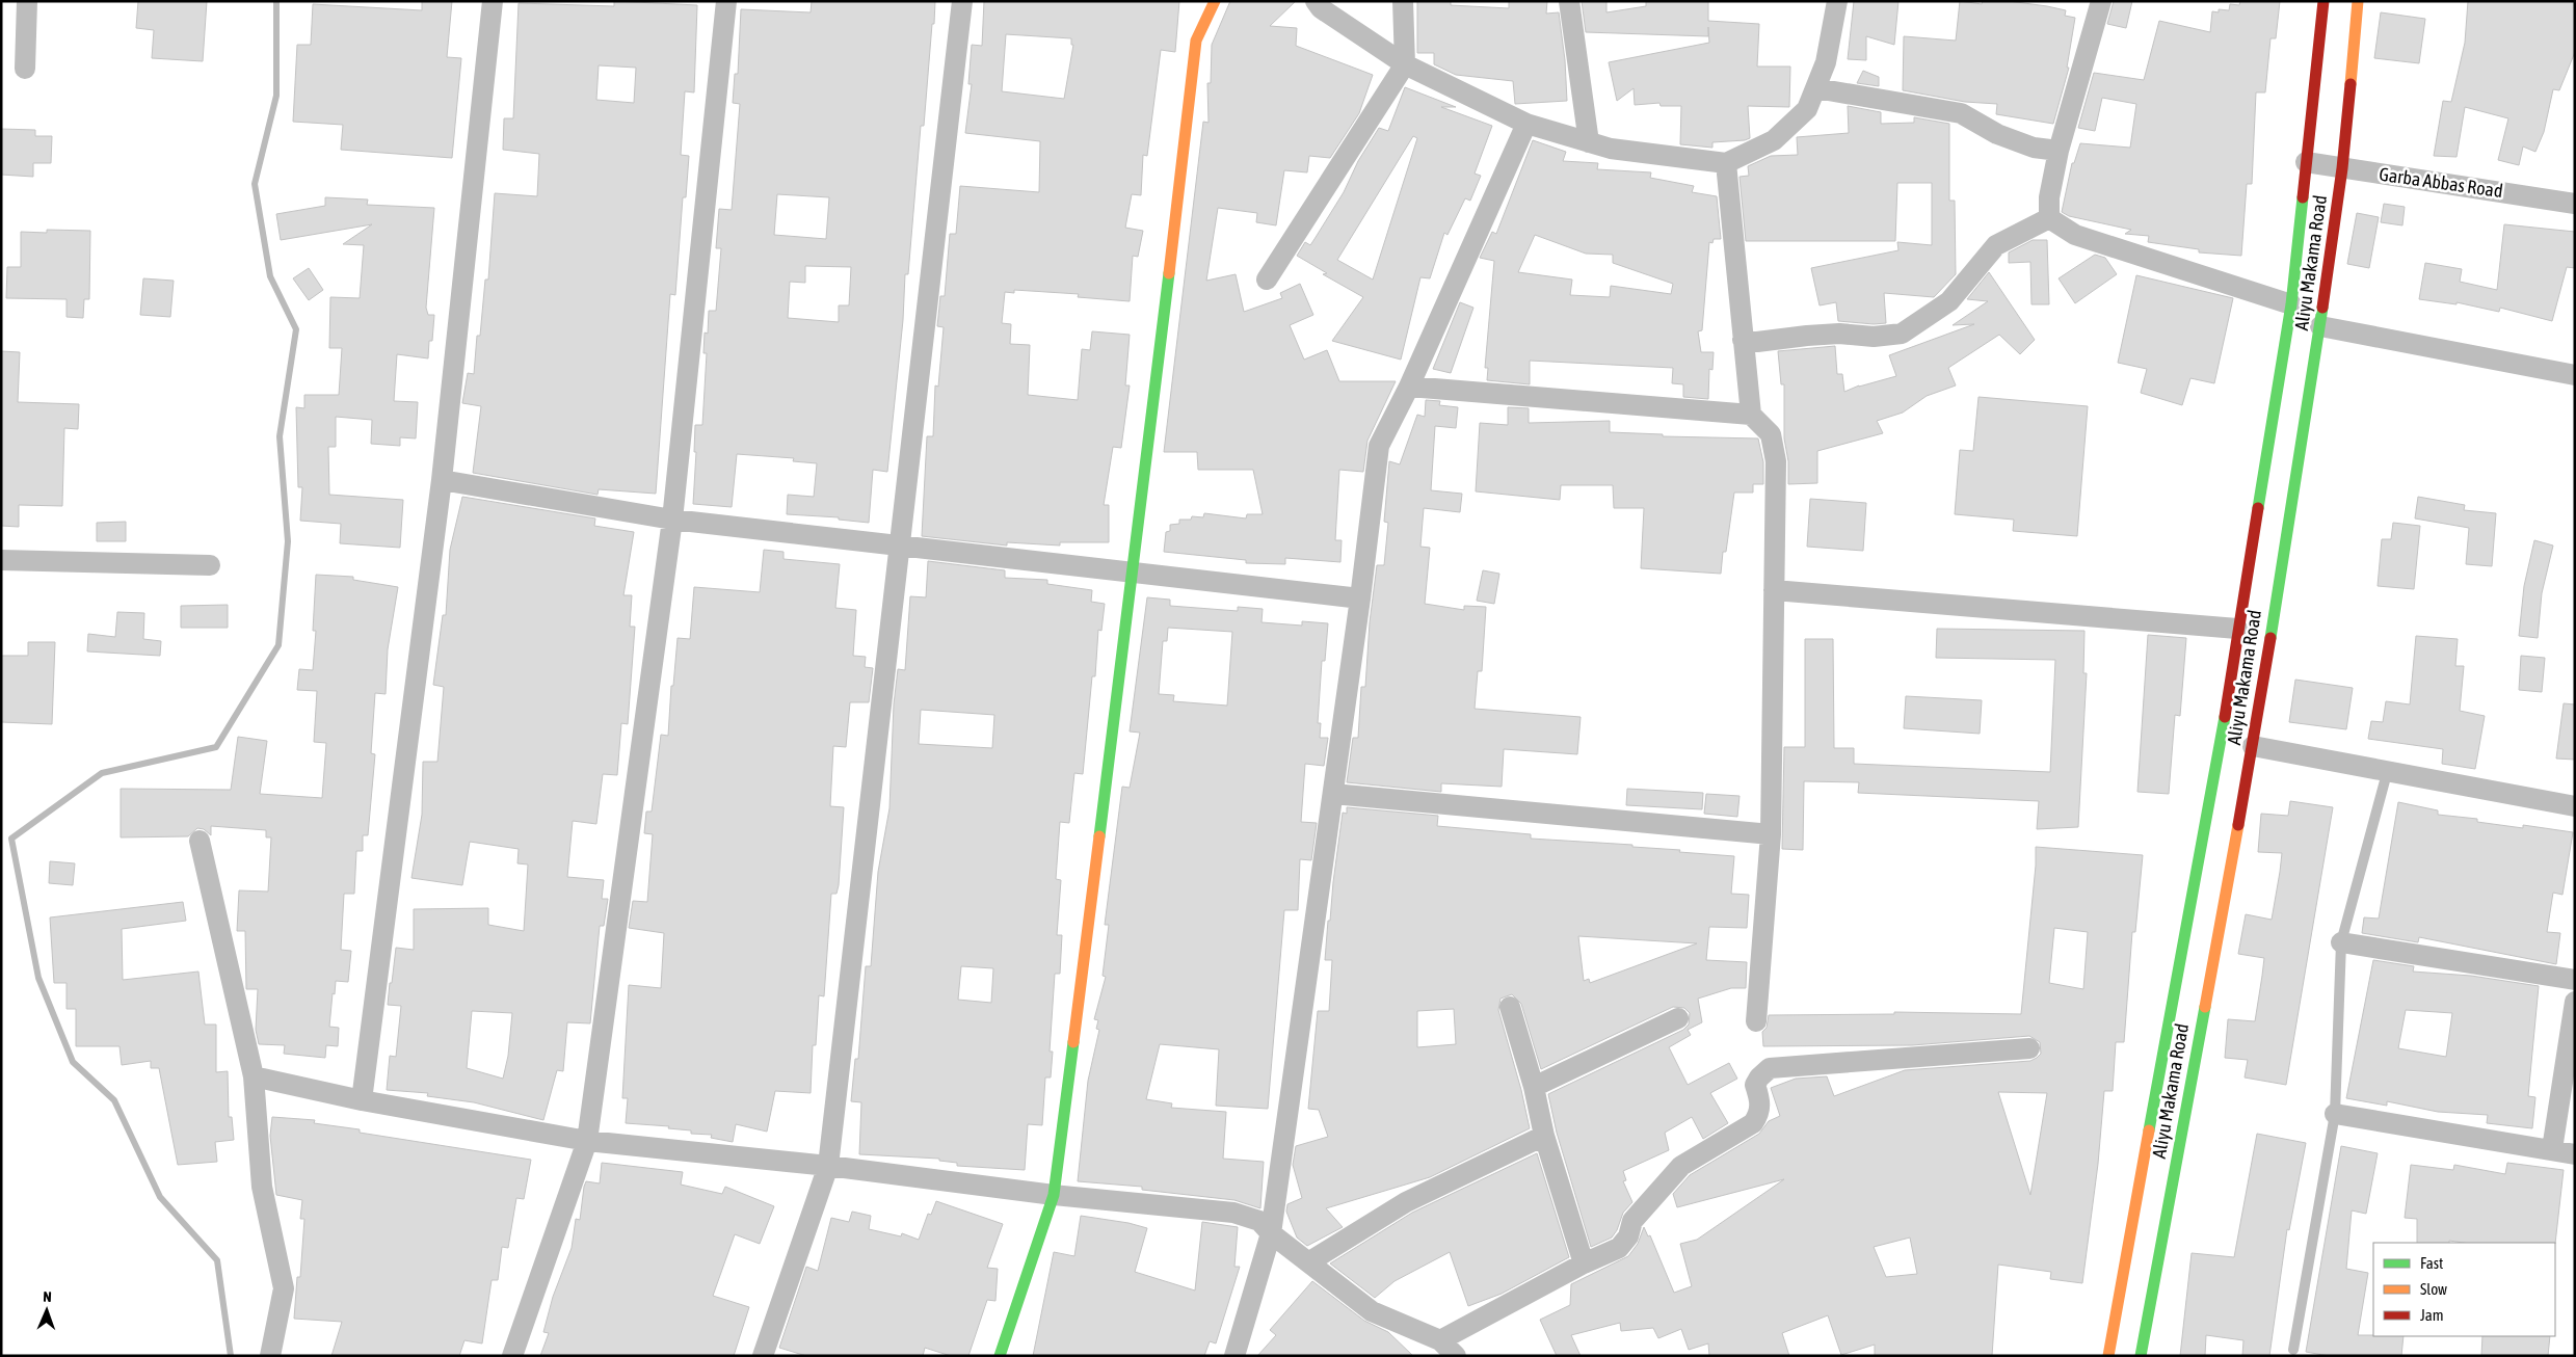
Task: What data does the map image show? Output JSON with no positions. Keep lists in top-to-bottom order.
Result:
{
  "streets": {
    "street": ["Garba Abbas Road", "Aliyu Makama Road"]
  },
  "crossings": [
    ["Garba Abbas Road", "Aliyu Makama Road"]
  ],
  "legend": ["Fast", "Slow", "Jam"],
  "north": "top"
}
